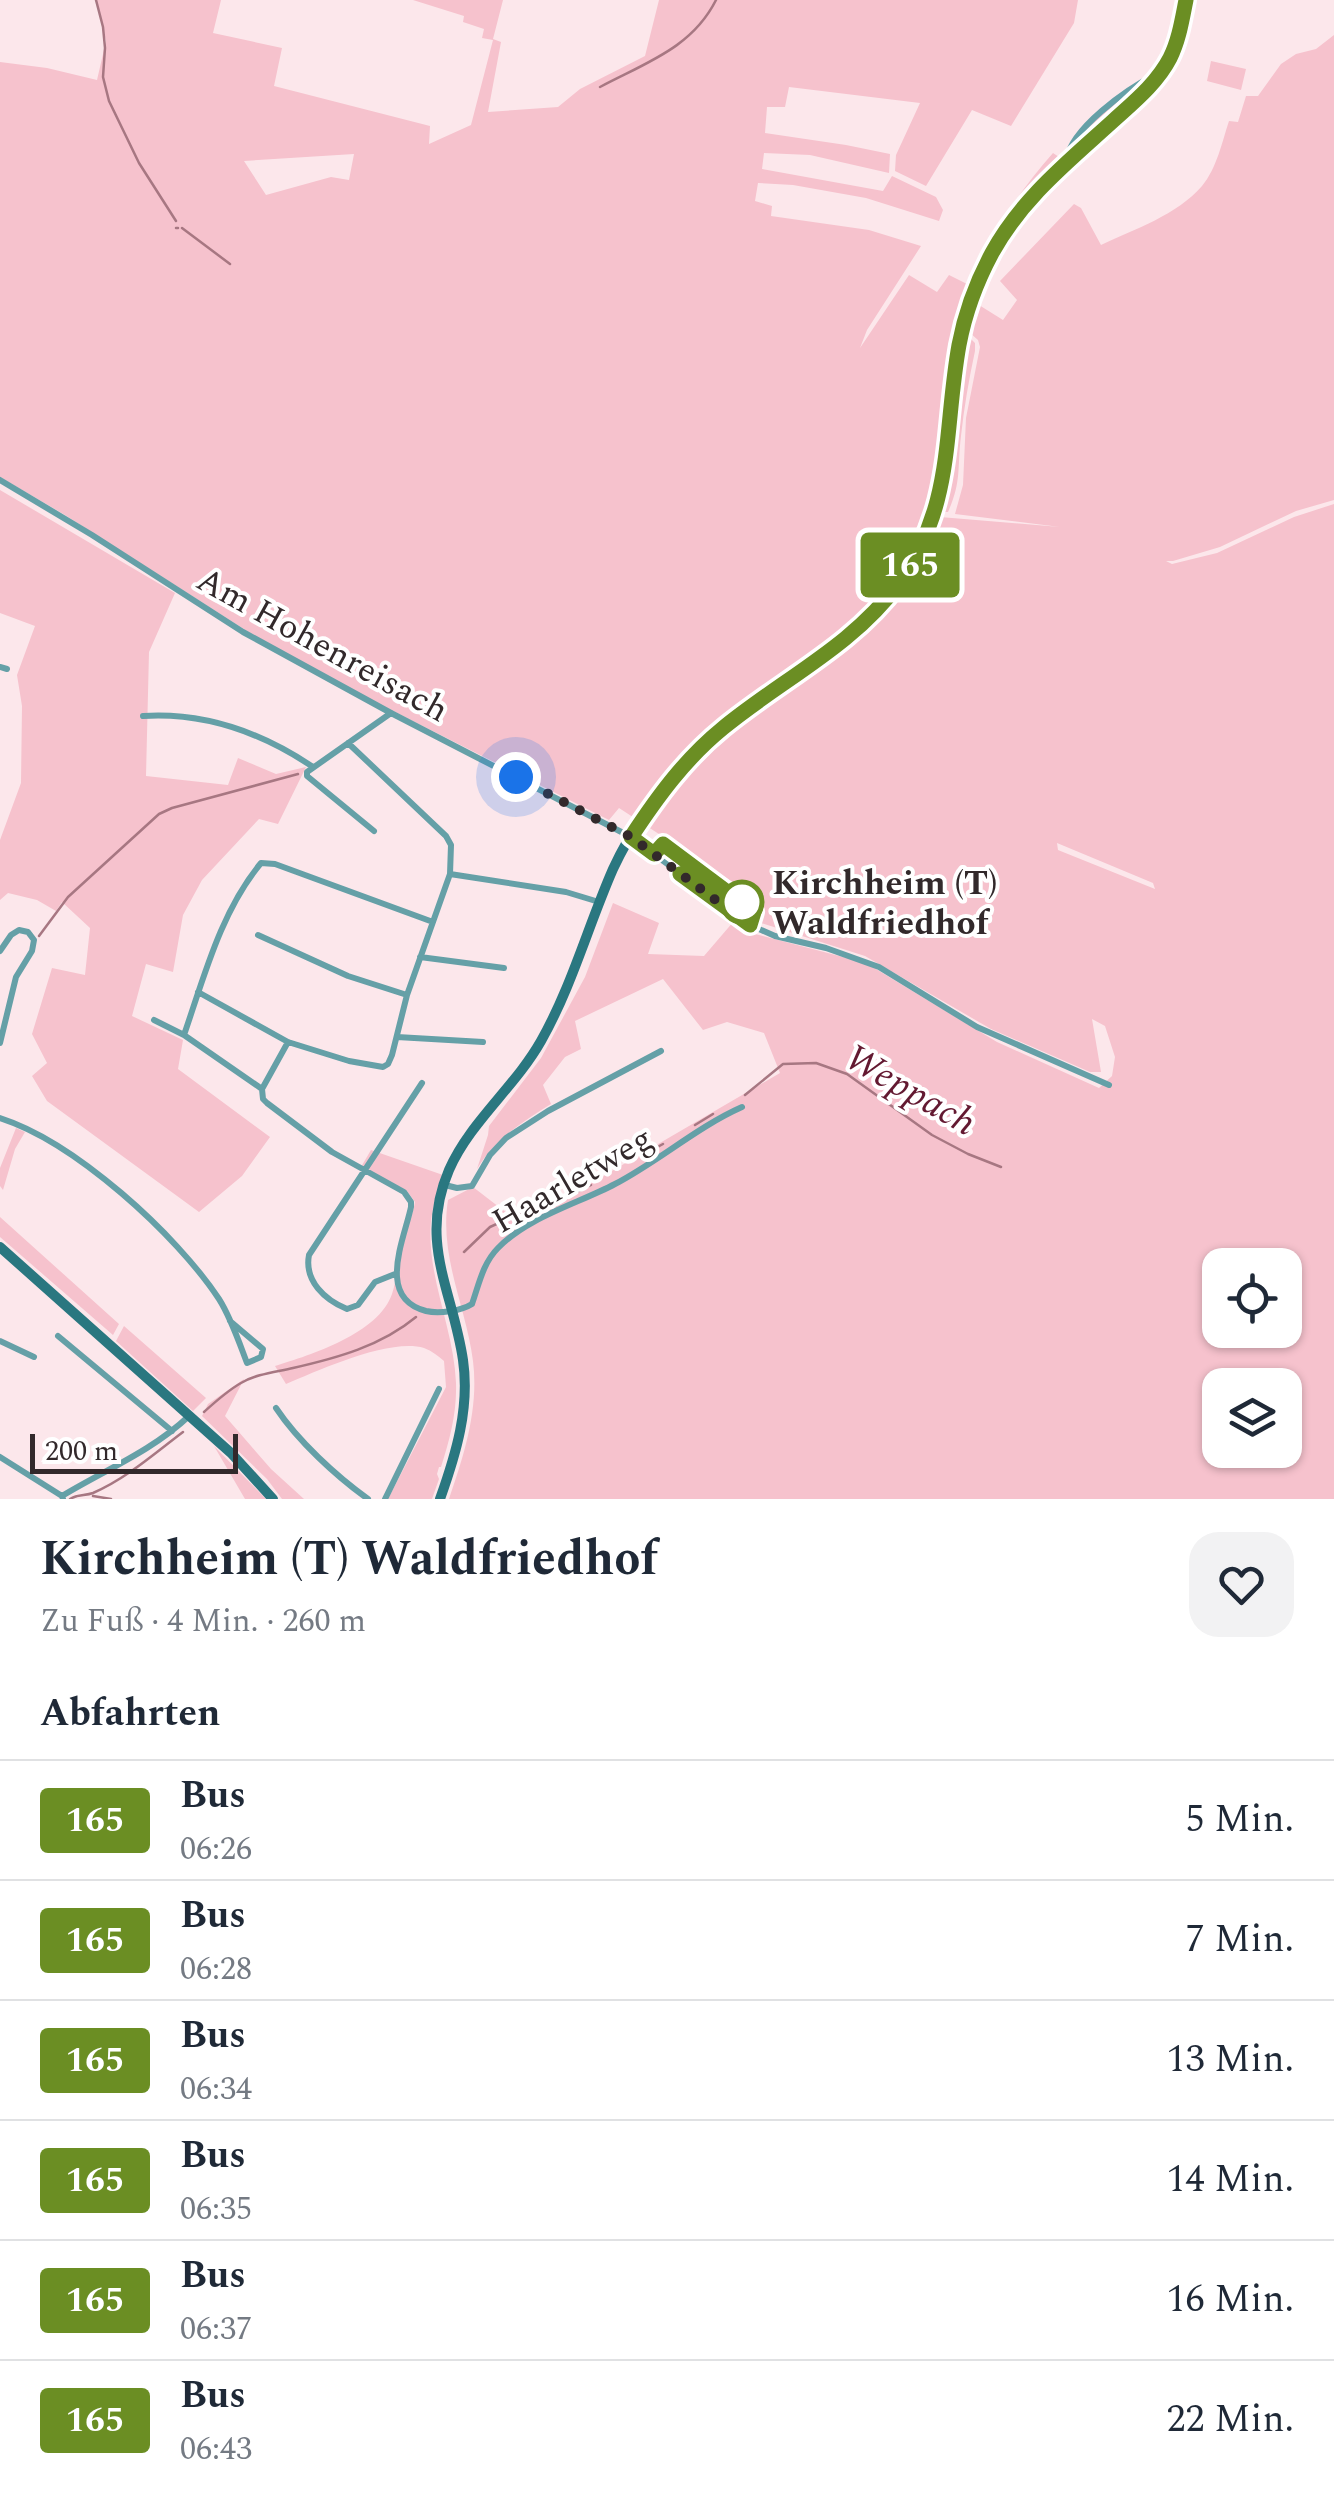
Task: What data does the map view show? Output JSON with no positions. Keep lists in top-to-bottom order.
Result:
{
  "streets": {
    "street": ["Am Hohenreisach", "Haarletweg"]
  },
  "water": ["Weppach"],
  "places": ["Kirchheim (T) Waldfriedhof"],
  "lines": ["bus line 165"],
  "scale_bar": "200 m",
  "page": {
    "on_map": "165",
    "scale": "200 m",
    "heading": [
      ["Kirchheim (T) Waldfriedhof", "Zu Fuß · 4 Min. · 260 m"],
      "Abfahrten"
    ],
    "list": [
      {
        "mark": "165",
        "name": "Bus",
        "note": "06:26",
        "value": "5 Min."
      },
      {
        "mark": "165",
        "name": "Bus",
        "note": "06:28",
        "value": "7 Min."
      },
      {
        "mark": "165",
        "name": "Bus",
        "note": "06:34",
        "value": "13 Min."
      },
      {
        "mark": "165",
        "name": "Bus",
        "note": "06:35",
        "value": "14 Min."
      },
      {
        "mark": "165",
        "name": "Bus",
        "note": "06:37",
        "value": "16 Min."
      },
      {
        "mark": "165",
        "name": "Bus",
        "note": "06:43",
        "value": "22 Min."
      }
    ]
  }
}
